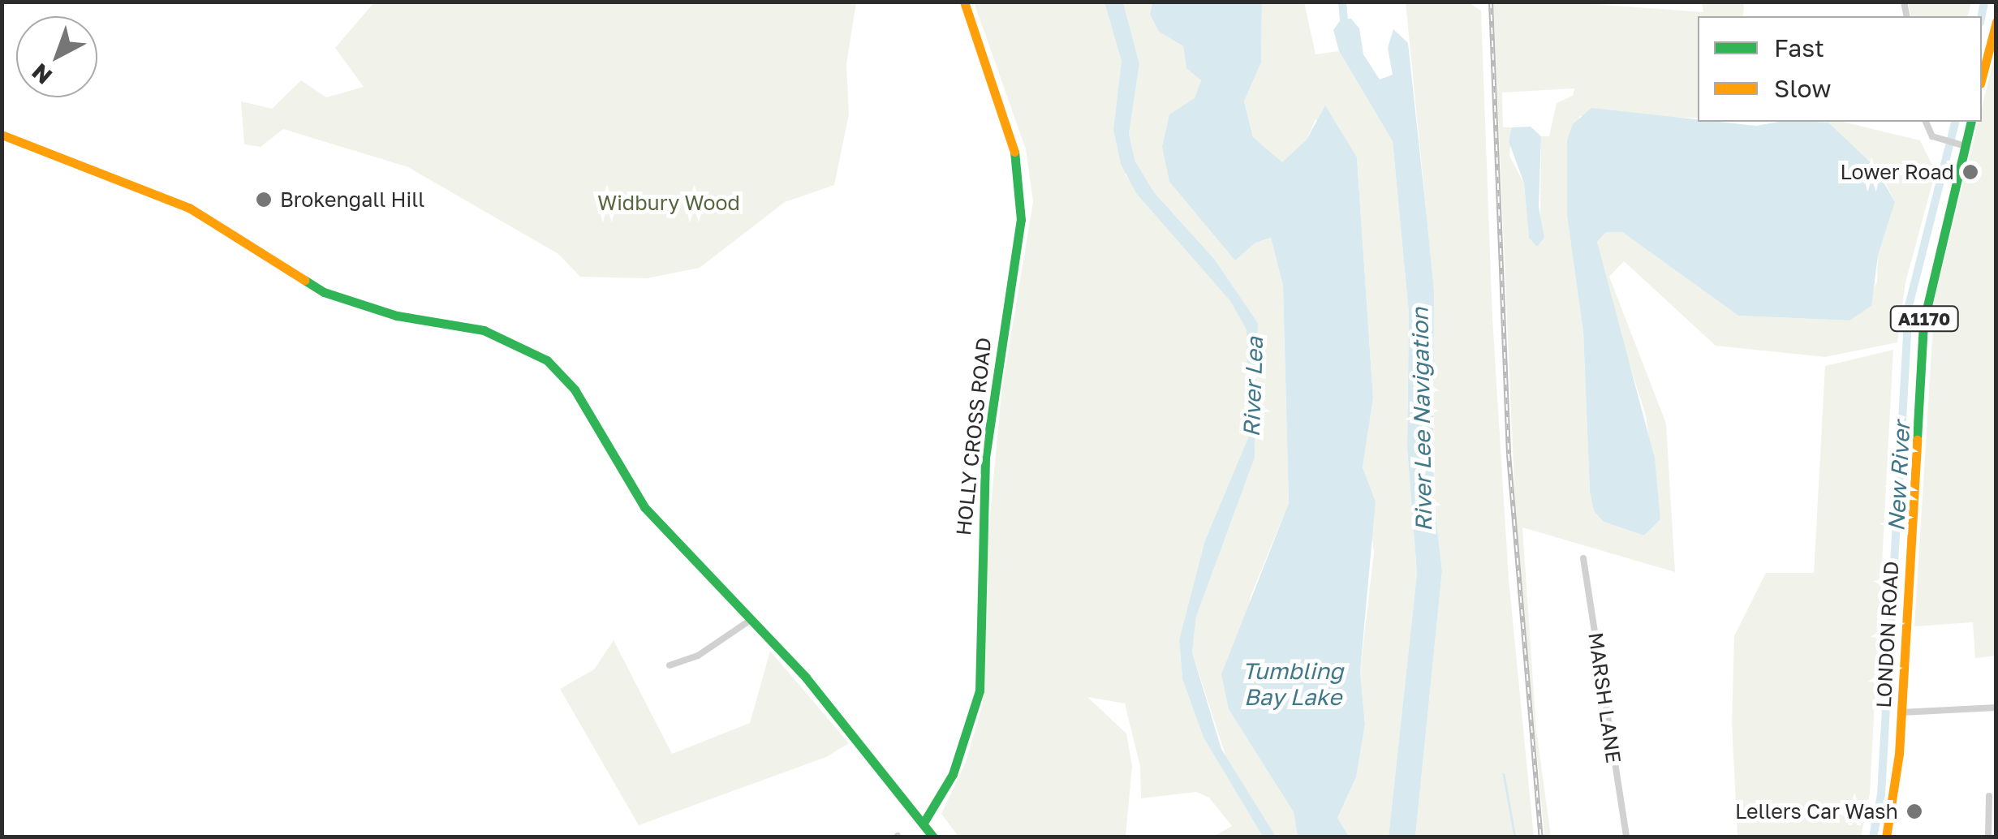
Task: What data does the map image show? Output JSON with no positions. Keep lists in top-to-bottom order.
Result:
{
  "streets": {
    "main road": ["A1170", "HOLLY CROSS ROAD", "LONDON ROAD"],
    "street": ["MARSH LANE"]
  },
  "crossings": [
    ["A1170", "LONDON ROAD"]
  ],
  "water": [
    "River Lea",
    "River Lee Navigation",
    "New River",
    "Tumbling Bay Lake"
  ],
  "parks": ["Widbury Wood"],
  "places": ["Lower Road", "Brokengall Hill", "Lellers Car Wash"],
  "legend": ["Fast", "Slow"],
  "north": "bottom left"
}
